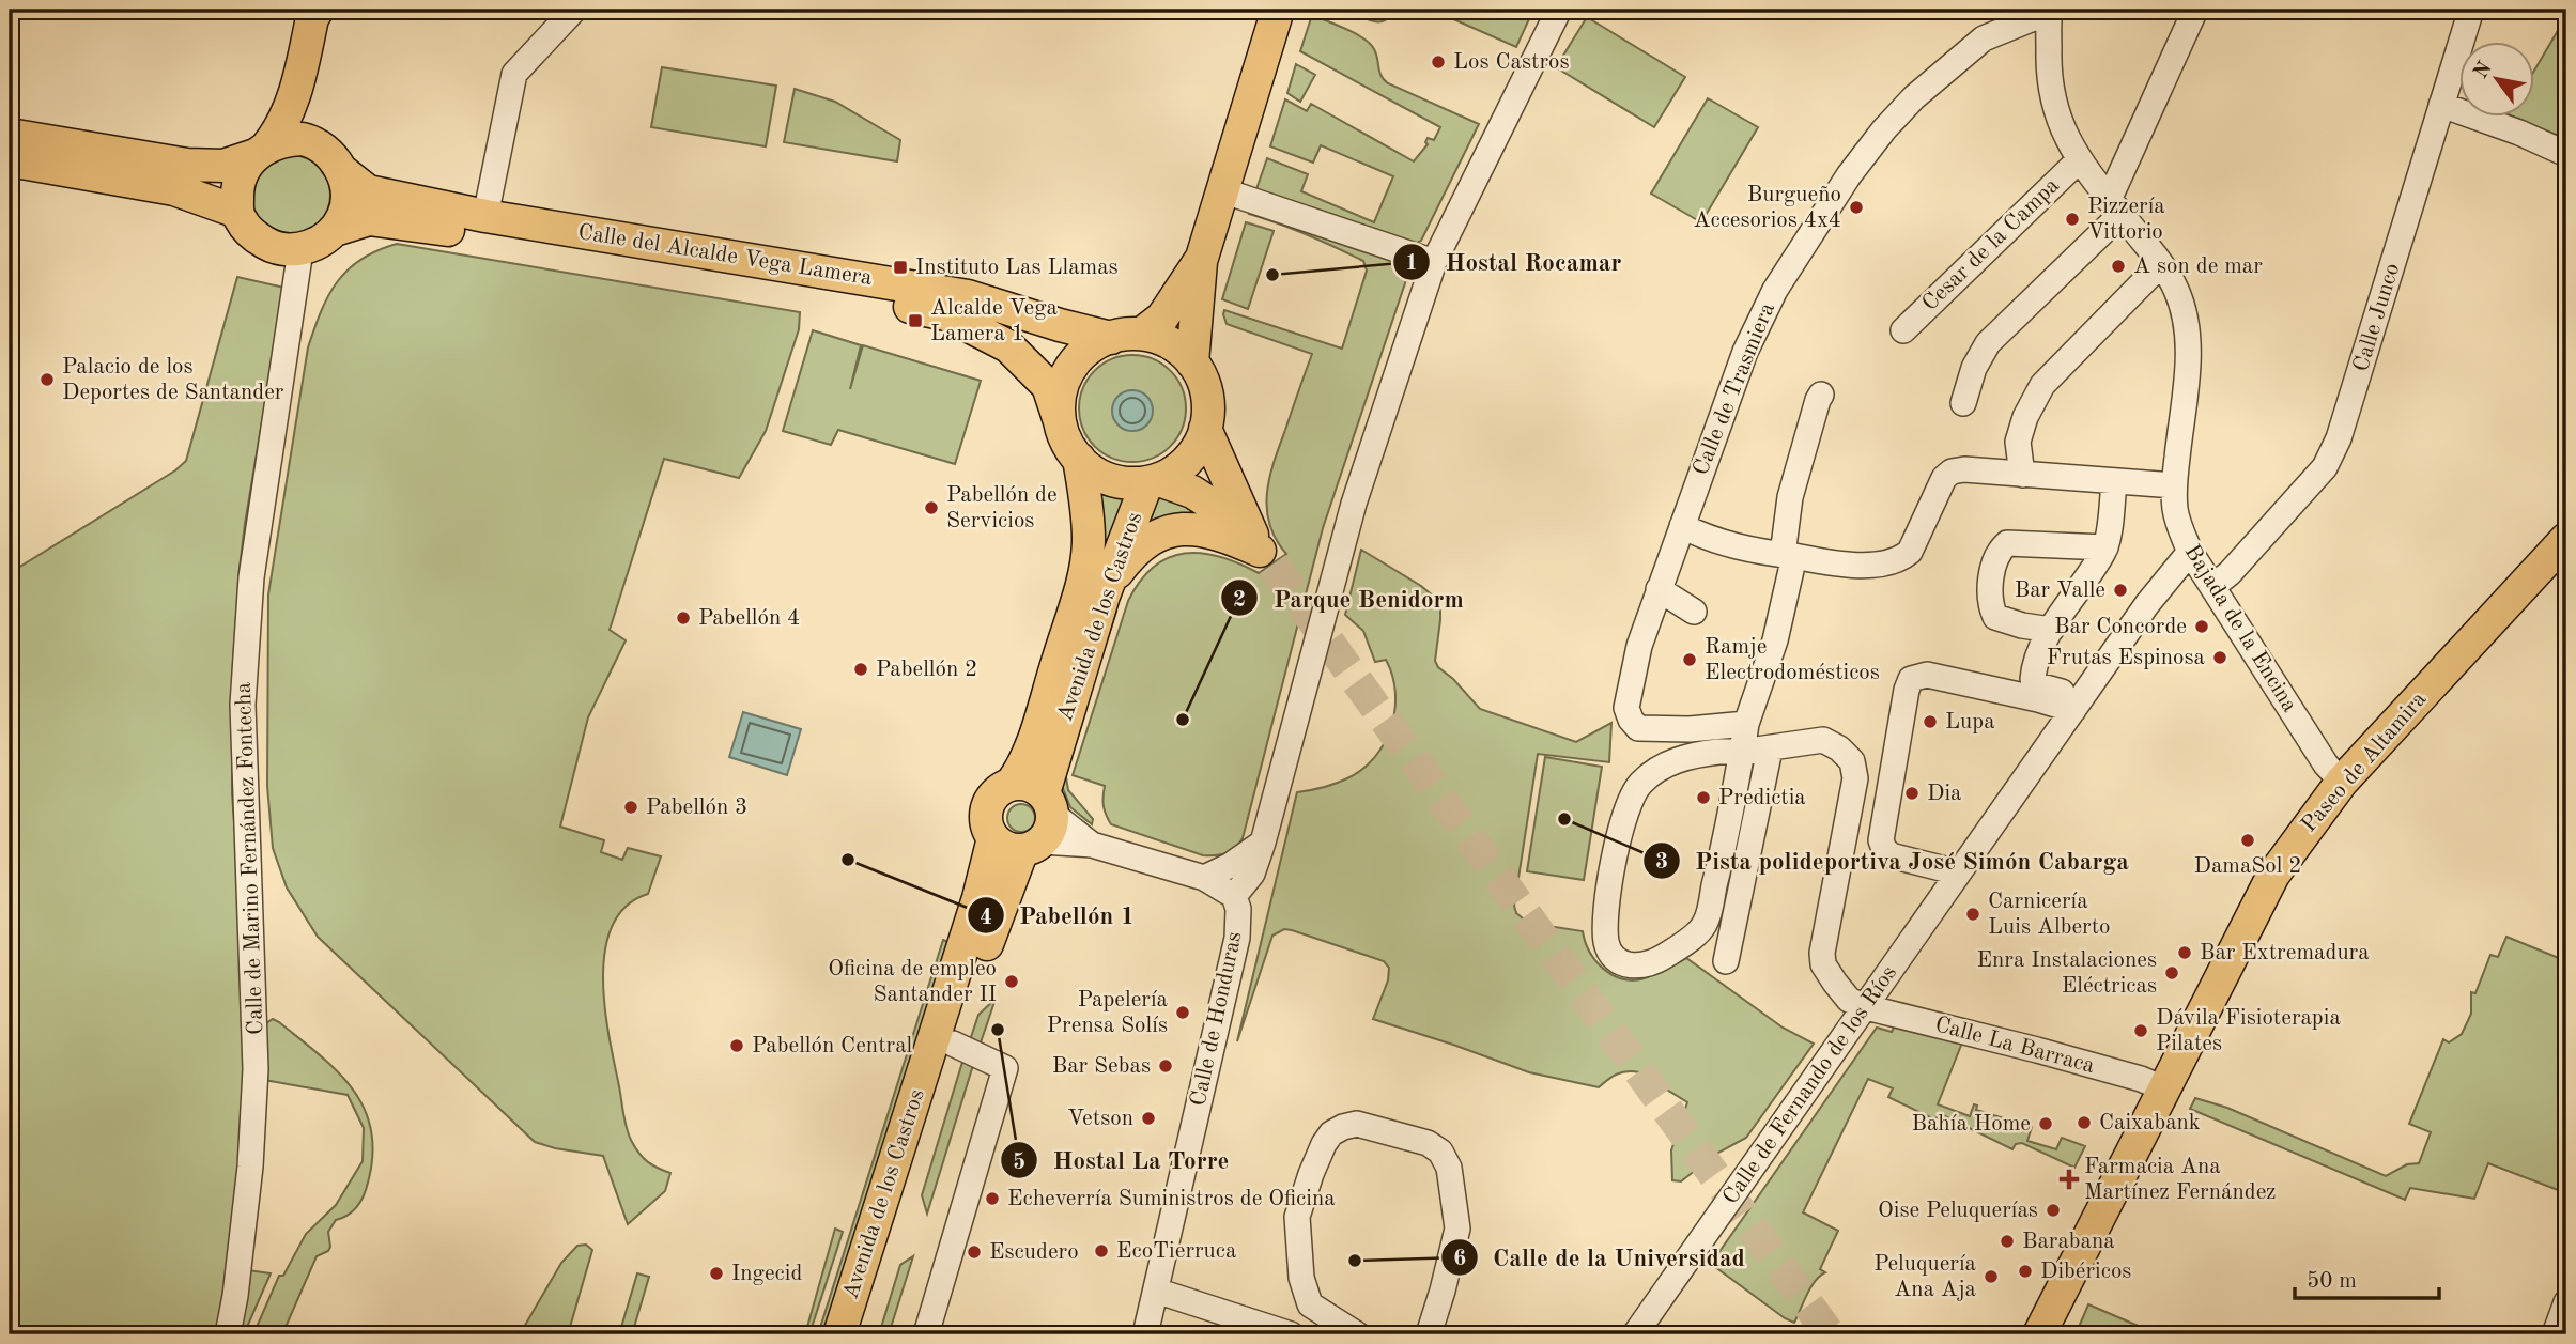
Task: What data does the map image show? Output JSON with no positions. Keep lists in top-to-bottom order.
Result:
{
  "streets": {
    "main road": ["Calle del Alcalde Vega Lamera", "Avenida de los Castros", "Paseo de Altamira"],
    "street": [
      "Cesar de la Campa",
      "Calle Junco",
      "Calle de Trasmiera",
      "Bajada de la Encina",
      "Calle de Marino Fernández Fontecha",
      "Calle de Honduras",
      "Calle La Barraca",
      "Calle de Fernando de los Ríos"
    ]
  },
  "crossings": [
    ["Cesar de la Campa", "Bajada de la Encina"],
    ["Calle del Alcalde Vega Lamera", "Avenida de los Castros"],
    ["Calle del Alcalde Vega Lamera", "Calle de Marino Fernández Fontecha"],
    ["Calle Junco", "Bajada de la Encina"],
    ["Calle de Trasmiera", "Bajada de la Encina"],
    ["Bajada de la Encina", "Paseo de Altamira"],
    ["Bajada de la Encina", "Calle de Fernando de los Ríos"],
    ["Paseo de Altamira", "Calle La Barraca"],
    ["Calle La Barraca", "Calle de Fernando de los Ríos"]
  ],
  "places": {
    "other": [
      "Los Castros",
      "Burgueño Accesorios 4x4",
      "Pizzería Vittorio",
      "A son de mar",
      "Hostal Rocamar",
      "Palacio de los Deportes de Santander",
      "Pabellón de Servicios",
      "Bar Valle",
      "Pabellón 4",
      "Bar Concorde",
      "Frutas Espinosa",
      "Ramje Electrodomésticos",
      "Pabellón 2",
      "Parque Benidorm",
      "Lupa",
      "Dia",
      "Predictia",
      "Pabellón 3",
      "Pista polideportiva José Simón Cabarga",
      "DamaSol 2",
      "Pabellón 1",
      "Carnicería Luis Alberto",
      "Bar Extremadura",
      "Enra Instalaciones Eléctricas",
      "Oficina de empleo Santander II",
      "Papelería Prensa Solís",
      "Hostal La Torre",
      "Dávila Fisioterapia Pilates",
      "Pabellón Central",
      "Bar Sebas",
      "Vetson",
      "Caixabank",
      "Bahía Home",
      "Echeverría Suministros de Oficina",
      "Oise Peluquerías",
      "Barabana",
      "EcoTierruca",
      "Escudero",
      "Calle de la Universidad",
      "Dibéricos",
      "Ingecid",
      "Peluquería Ana Aja"
    ],
    "transit": ["Instituto Las Llamas", "Alcalde Vega Lamera 1"],
    "health": ["Farmacia Ana Martínez Fernández"]
  },
  "scale_bar": "50 m",
  "north": "top left"
}
